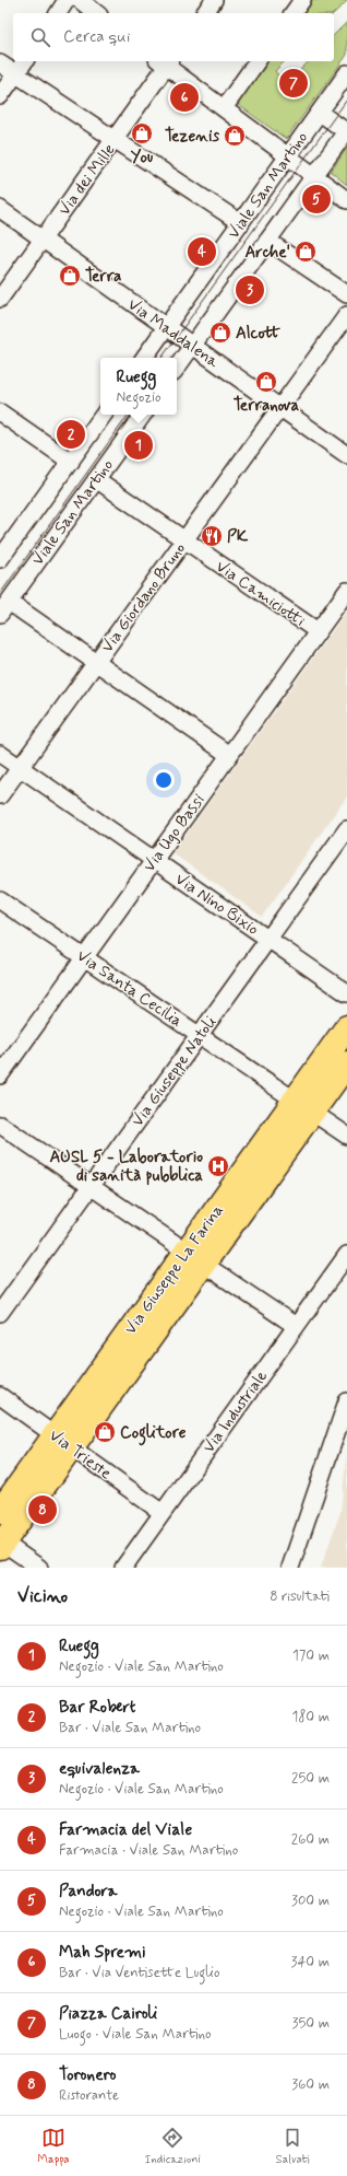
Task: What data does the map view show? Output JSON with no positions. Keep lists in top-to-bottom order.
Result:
{
  "streets": {
    "main road": ["Via Giuseppe La Farina"],
    "street": [
      "Via dei Mille",
      "Viale San Martino",
      "Via Maddalena",
      "Via Camiciotti",
      "Via Giordano Bruno",
      "Via Ugo Bassi",
      "Via Nino Bixio",
      "Via Santa Cecilia",
      "Via Giuseppe Natoli",
      "Via Industriale",
      "Via Trieste"
    ]
  },
  "crossings": [
    ["Via dei Mille", "Via Maddalena"],
    ["Viale San Martino", "Via Maddalena"],
    ["Viale San Martino", "Via Camiciotti"],
    ["Via Maddalena", "Via Giordano Bruno"],
    ["Via Camiciotti", "Via Giordano Bruno"],
    ["Via Camiciotti", "Via Ugo Bassi"],
    ["Via Giordano Bruno", "Via Nino Bixio"],
    ["Via Ugo Bassi", "Via Nino Bixio"],
    ["Via Ugo Bassi", "Via Santa Cecilia"],
    ["Via Nino Bixio", "Via Giuseppe Natoli"],
    ["Via Santa Cecilia", "Via Giuseppe Natoli"],
    ["Via Santa Cecilia", "Via Giuseppe La Farina"],
    ["Via Giuseppe La Farina", "Via Trieste"],
    ["Via Industriale", "Via Trieste"]
  ],
  "places": {
    "shop": [
      "You",
      "Tezenis",
      "Arche'",
      "Terra",
      "Alcott",
      "Terranova",
      "Coglitore"
    ],
    "restaurant": ["PK"],
    "hospital": ["AUSL 5 - Laboratorio di sanità pubblica"]
  },
  "page": {
    "search": "Cerca qui",
    "pins": [
      "7",
      "6",
      "5",
      "4",
      "3",
      "2",
      "1",
      "8"
    ],
    "popup": ["Ruegg", "Negozio"],
    "heading": ["Vicino", "8 risultati"],
    "list": [
      {
        "mark": "1",
        "name": "Ruegg",
        "note": "Negozio · Viale San Martino",
        "value": "170 m"
      },
      {
        "mark": "2",
        "name": "Bar Robert",
        "note": "Bar · Viale San Martino",
        "value": "180 m"
      },
      {
        "mark": "3",
        "name": "equivalenza",
        "note": "Negozio · Viale San Martino",
        "value": "250 m"
      },
      {
        "mark": "4",
        "name": "Farmacia del Viale",
        "note": "Farmacia · Viale San Martino",
        "value": "260 m"
      },
      {
        "mark": "5",
        "name": "Pandora",
        "note": "Negozio · Viale San Martino",
        "value": "300 m"
      },
      {
        "mark": "6",
        "name": "Mah Spremi",
        "note": "Bar · Via Ventisette Luglio",
        "value": "340 m"
      },
      {
        "mark": "7",
        "name": "Piazza Cairoli",
        "note": "Luogo · Viale San Martino",
        "value": "350 m"
      },
      {
        "mark": "8",
        "name": "Toronero",
        "note": "Ristorante",
        "value": "360 m"
      }
    ],
    "nav": ["Mappa", "Indicazioni", "Salvati"]
  }
}
